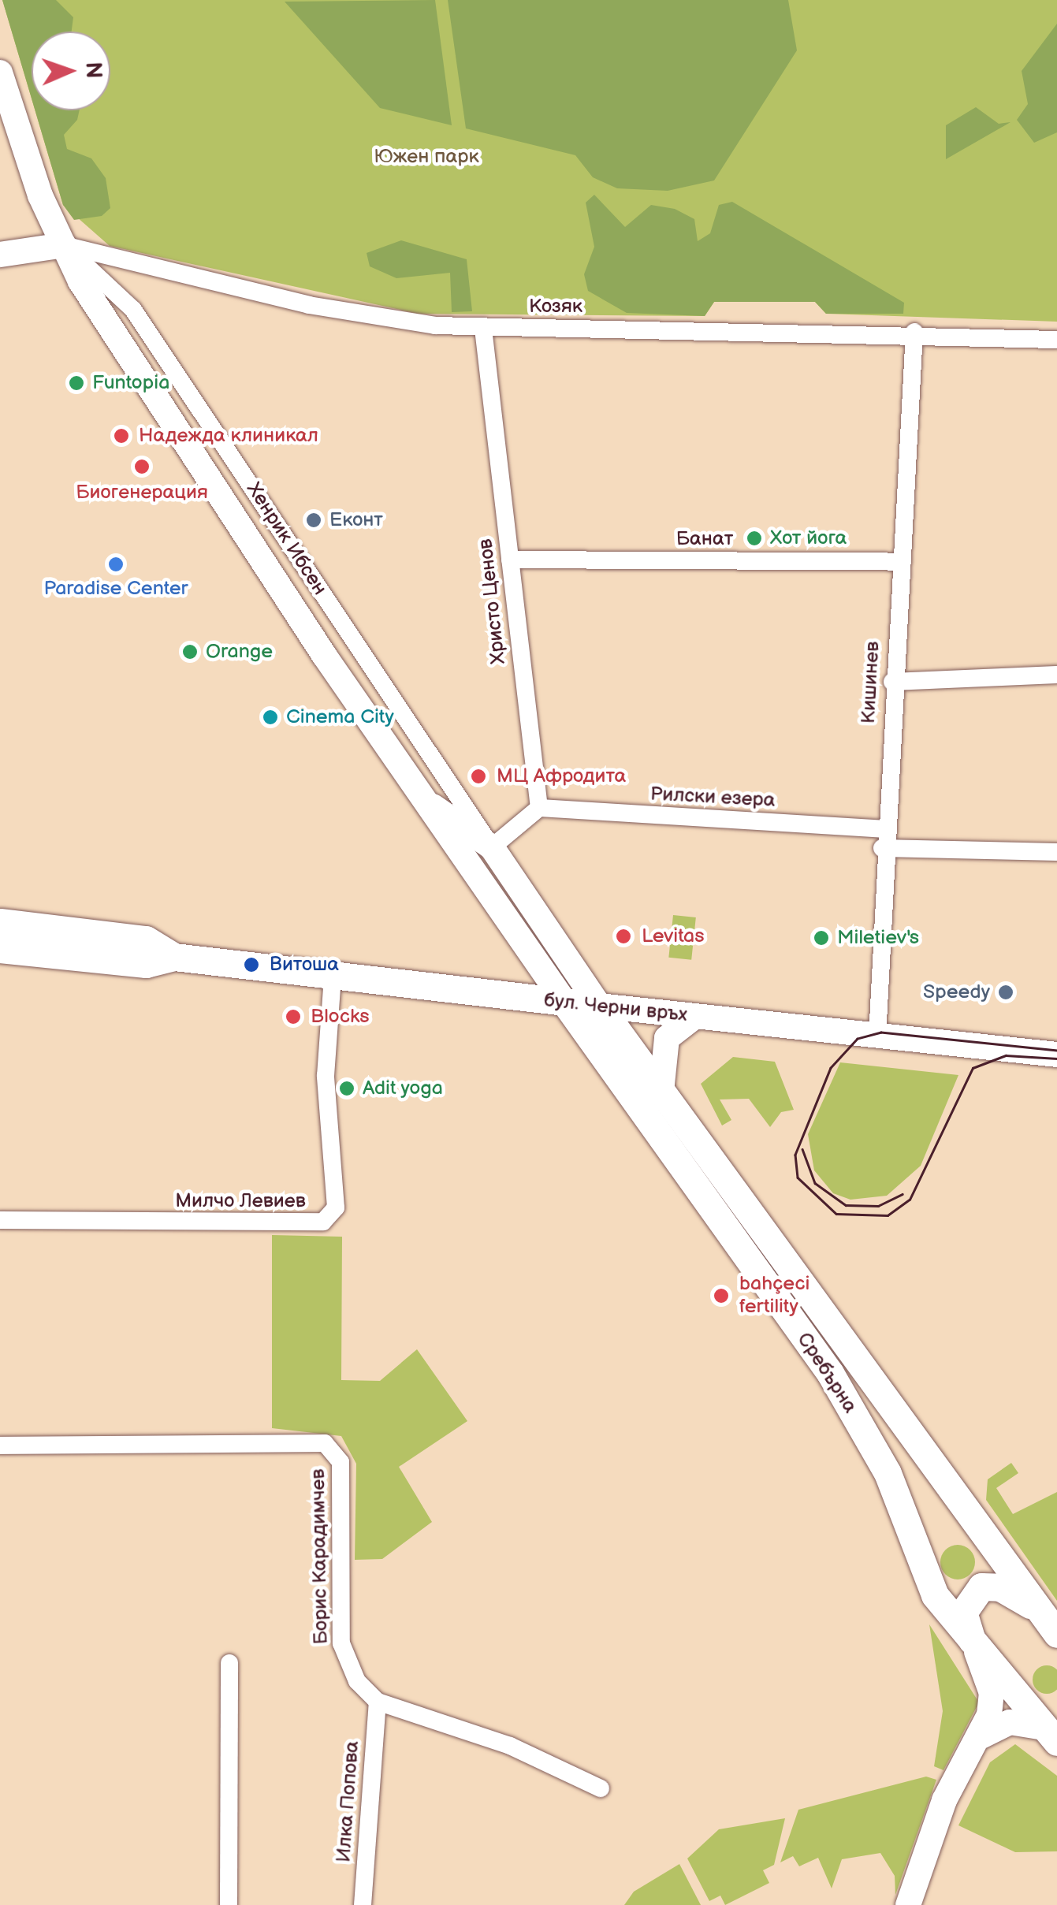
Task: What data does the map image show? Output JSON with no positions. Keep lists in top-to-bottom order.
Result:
{
  "streets": {
    "main road": ["Хенрик Ибсен", "бул. Черни връх", "Сребърна"],
    "street": [
      "Козяк",
      "Банат",
      "Христо Ценов",
      "Кишинев",
      "Рилски езера",
      "Милчо Левиев",
      "Борис Карадимчев",
      "Илка Попова"
    ]
  },
  "crossings": [
    ["Козяк", "Хенрик Ибсен"],
    ["Козяк", "Христо Ценов"],
    ["Козяк", "Кишинев"],
    ["Хенрик Ибсен", "бул. Черни връх"],
    ["Хенрик Ибсен", "Сребърна"],
    ["Банат", "Христо Ценов"],
    ["Банат", "Кишинев"],
    ["Христо Ценов", "Рилски езера"],
    ["Кишинев", "Рилски езера"],
    ["Кишинев", "бул. Черни връх"],
    ["бул. Черни връх", "Милчо Левиев"],
    ["бул. Черни връх", "Сребърна"],
    ["Борис Карадимчев", "Илка Попова"]
  ],
  "parks": ["Южен парк"],
  "places": [
    "Funtopia",
    "Надежда клиникал",
    "Биогенерация",
    "Еконт",
    "Хот йога",
    "Paradise Center",
    "Orange",
    "Cinema City",
    "МЦ Афродита",
    "Levitas",
    "Miletiev's",
    "Витоша",
    "Speedy",
    "Blocks",
    "Adit yoga",
    "bahçeci fertility"
  ],
  "north": "right"
}
